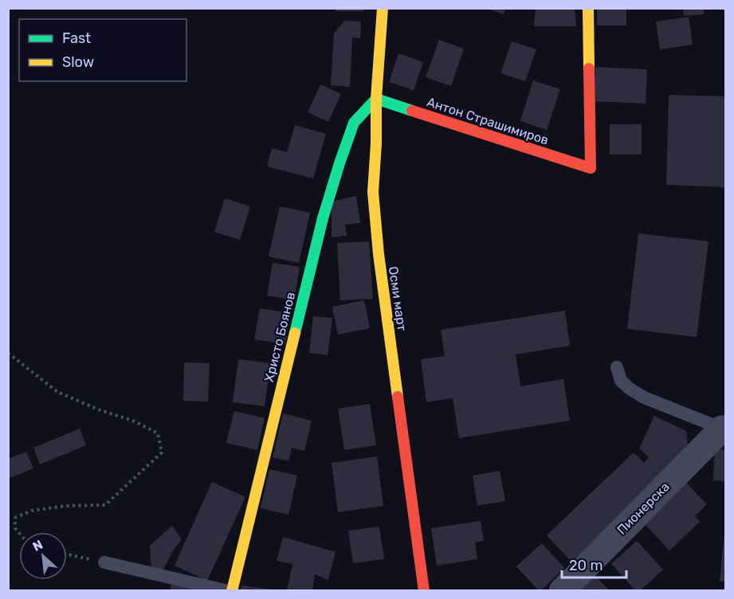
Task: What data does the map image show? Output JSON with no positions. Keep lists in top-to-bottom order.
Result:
{
  "streets": {
    "street": [
      "Антон Страшимиров",
      "Осми март",
      "Христо Боянов",
      "Пионерска"
    ]
  },
  "crossings": [
    ["Антон Страшимиров", "Осми март"],
    ["Антон Страшимиров", "Христо Боянов"],
    ["Осми март", "Христо Боянов"]
  ],
  "legend": ["Fast", "Slow"],
  "scale_bar": "20 m",
  "north": "top left"
}
